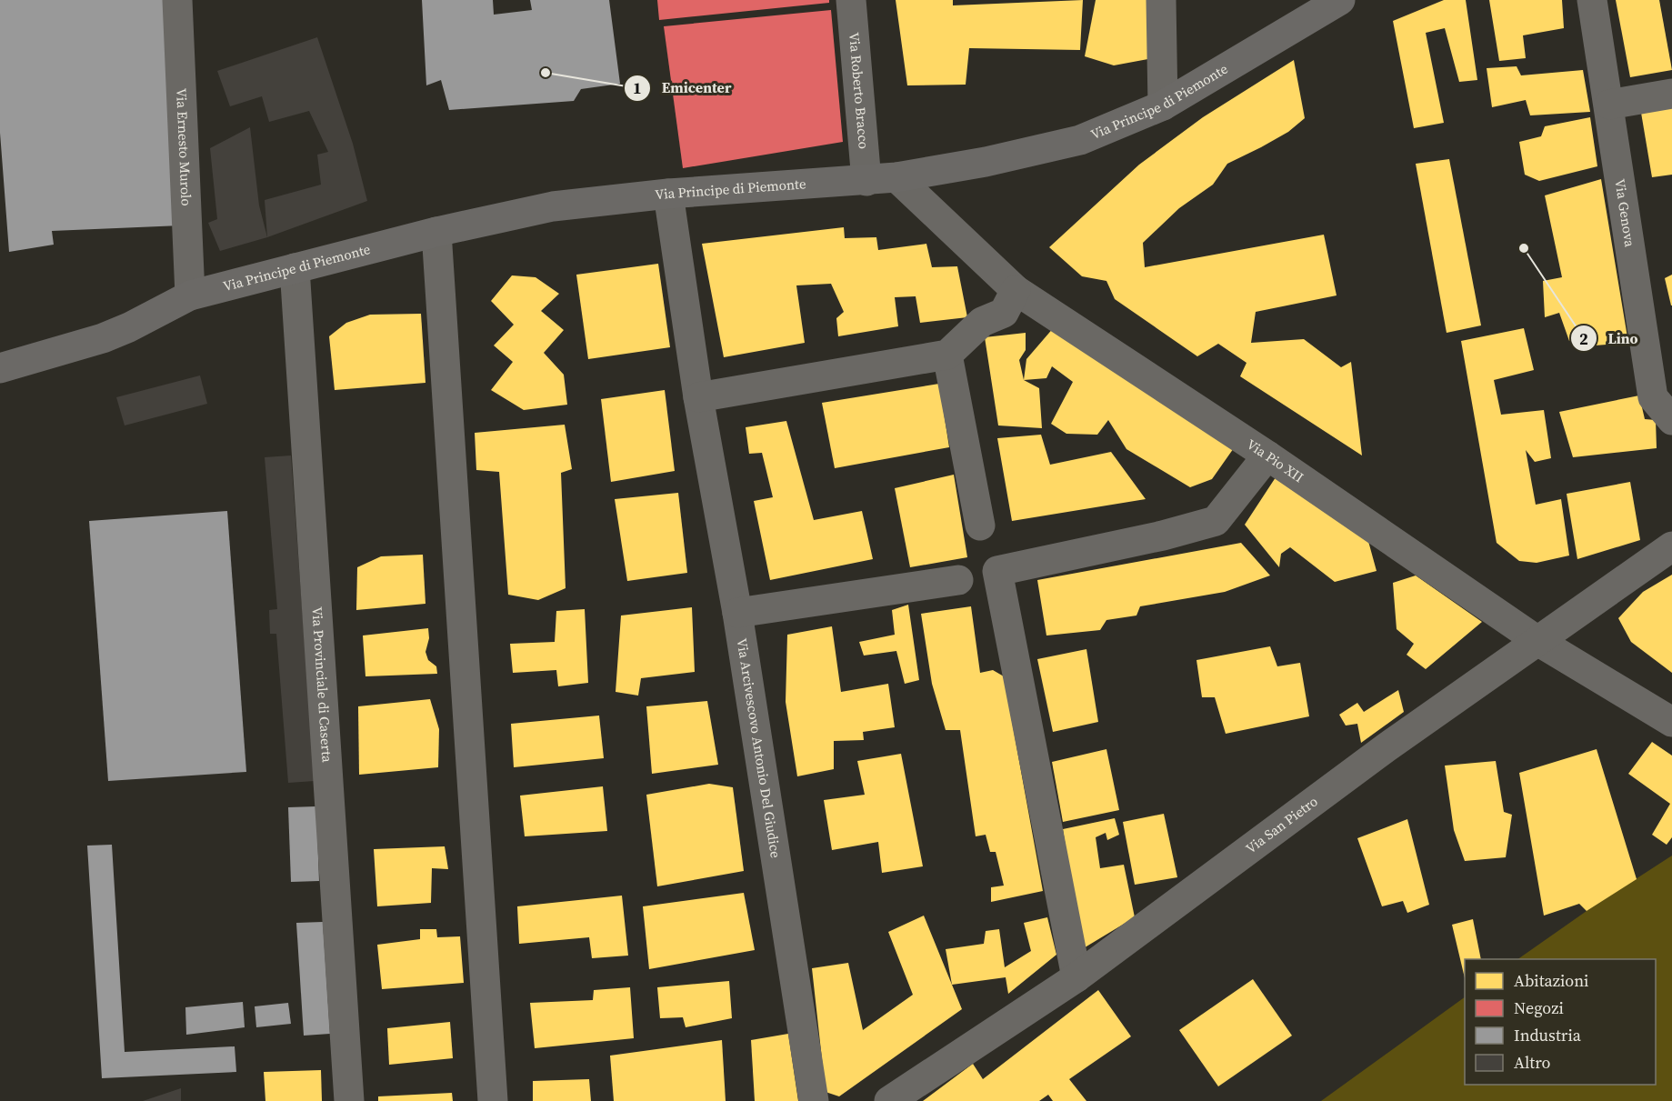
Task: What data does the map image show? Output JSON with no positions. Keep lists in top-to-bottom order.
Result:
{
  "streets": {
    "main road": ["Via Principe di Piemonte"],
    "street": [
      "Via Roberto Bracco",
      "Via Ernesto Murolo",
      "Via Genova",
      "Via Pio XII",
      "Via Provinciale di Caserta",
      "Via Arcivescovo Antonio Del Giudice",
      "Via San Pietro"
    ]
  },
  "crossings": [
    ["Via Roberto Bracco", "Via Principe di Piemonte"],
    ["Via Principe di Piemonte", "Via Ernesto Murolo"],
    ["Via Principe di Piemonte", "Via Pio XII"],
    ["Via Principe di Piemonte", "Via Provinciale di Caserta"],
    ["Via Principe di Piemonte", "Via Arcivescovo Antonio Del Giudice"],
    ["Via Pio XII", "Via San Pietro"]
  ],
  "places": ["Emicenter", "Lino"],
  "legend": [
    "Abitazioni",
    "Negozi",
    "Industria",
    "Altro"
  ]
}
